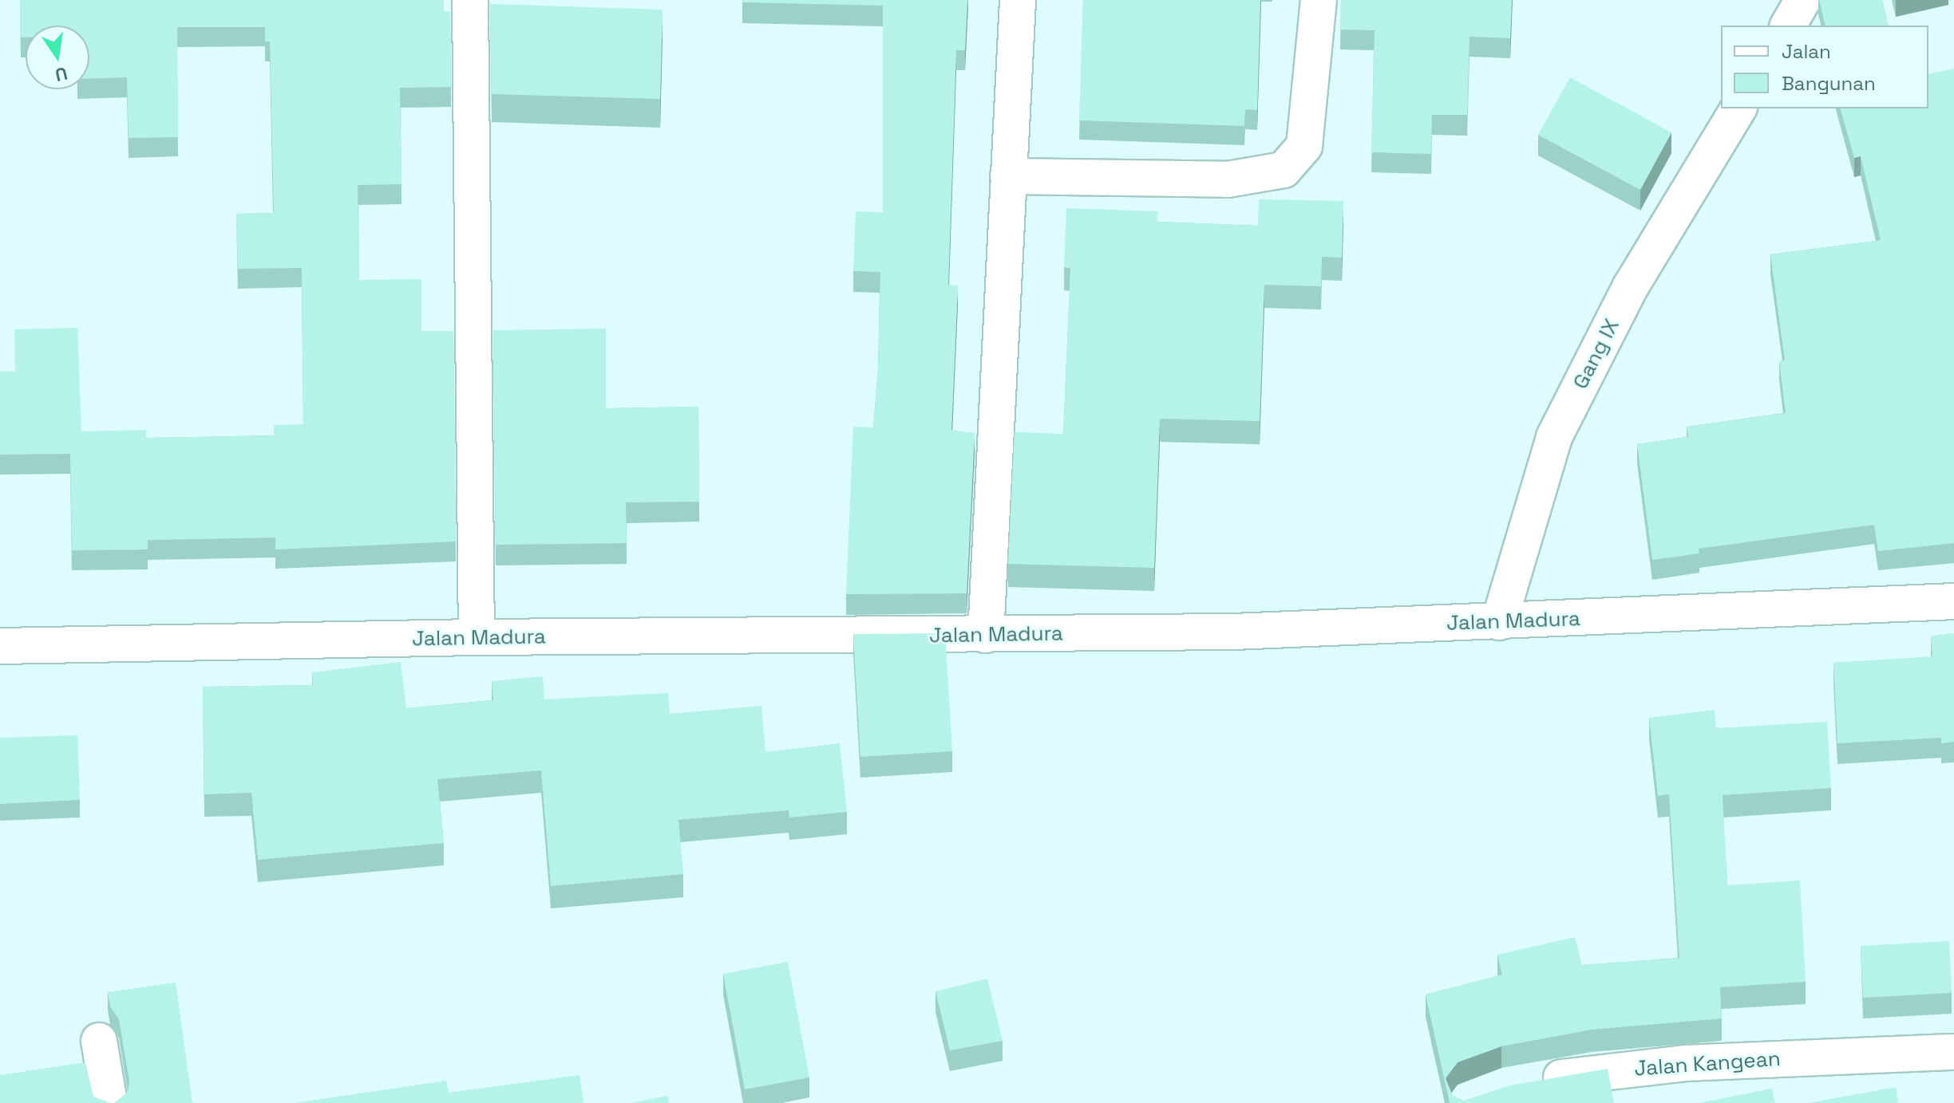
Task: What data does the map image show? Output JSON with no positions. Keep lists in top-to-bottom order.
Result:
{
  "streets": {
    "street": ["Gang IX", "Jalan Madura", "Jalan Kangean"]
  },
  "crossings": [
    ["Gang IX", "Jalan Madura"]
  ],
  "legend": ["Jalan", "Bangunan"],
  "north": "bottom"
}
